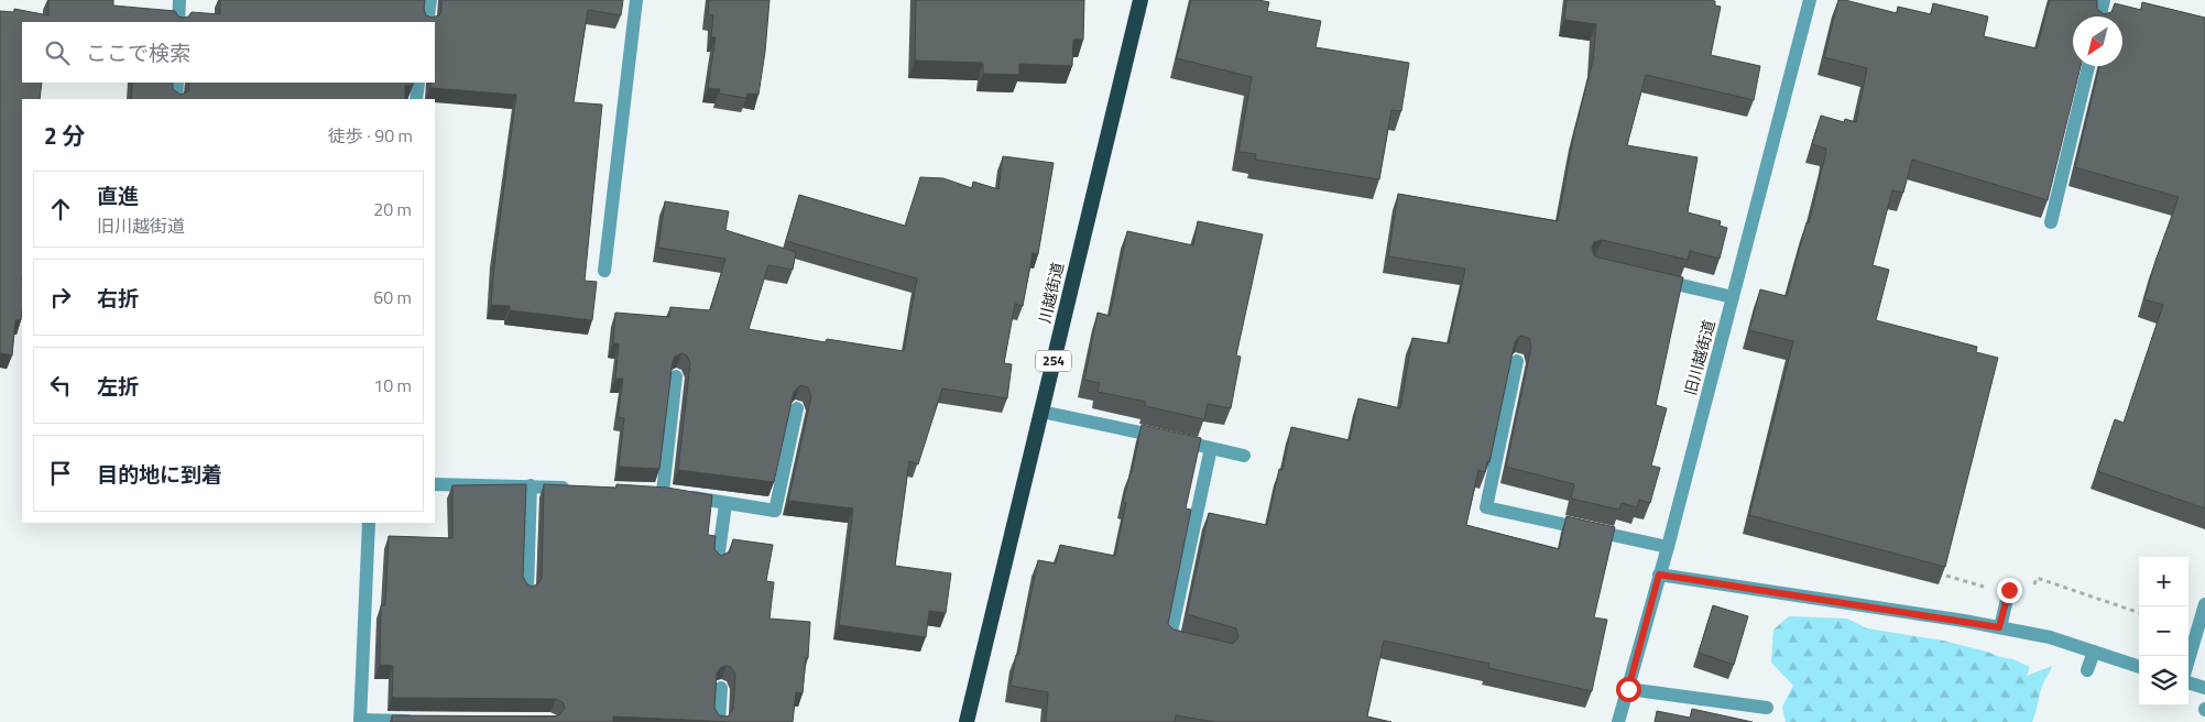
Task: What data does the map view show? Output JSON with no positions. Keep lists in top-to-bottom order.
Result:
{
  "streets": {
    "highway": ["川越街道", "254"],
    "street": ["旧川越街道"]
  },
  "north": "bottom left",
  "page": {
    "search": "ここで検索",
    "heading": ["2 分", "徒歩 · 90 m"],
    "list": [
      ["直進", "旧川越街道", "20 m"],
      ["右折", "60 m"],
      ["左折", "10 m"],
      "目的地に到着"
    ],
    "map_buttons": ["+", "−"]
  }
}
